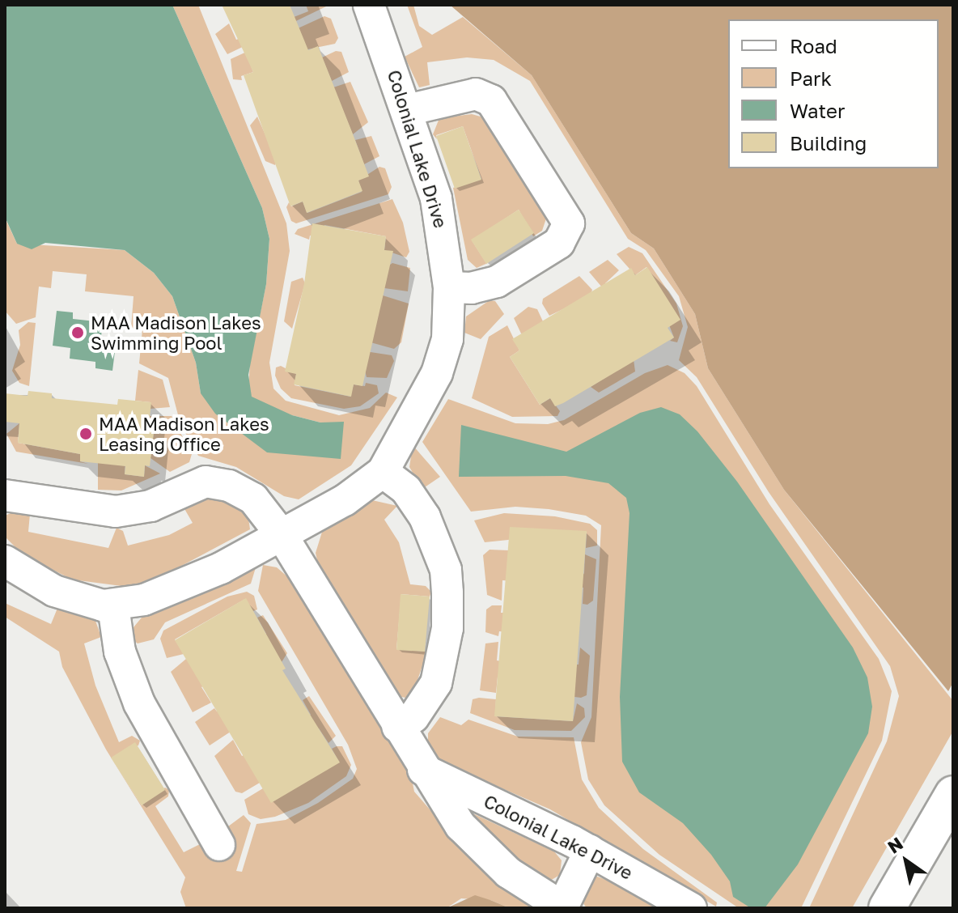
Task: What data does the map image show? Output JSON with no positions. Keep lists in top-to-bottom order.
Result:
{
  "streets": {
    "street": ["Colonial Lake Drive"]
  },
  "places": ["MAA Madison Lakes Swimming Pool", "MAA Madison Lakes Leasing Office"],
  "legend": [
    "Road",
    "Park",
    "Water",
    "Building"
  ],
  "north": "top left"
}
